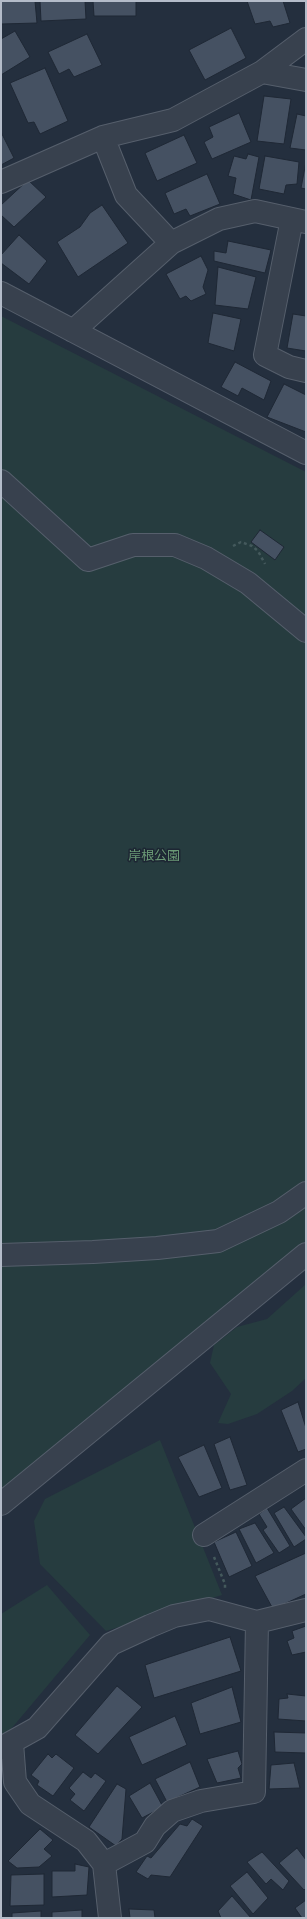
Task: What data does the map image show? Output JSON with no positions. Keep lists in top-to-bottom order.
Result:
{
  "parks": ["岸根公園"]
}
